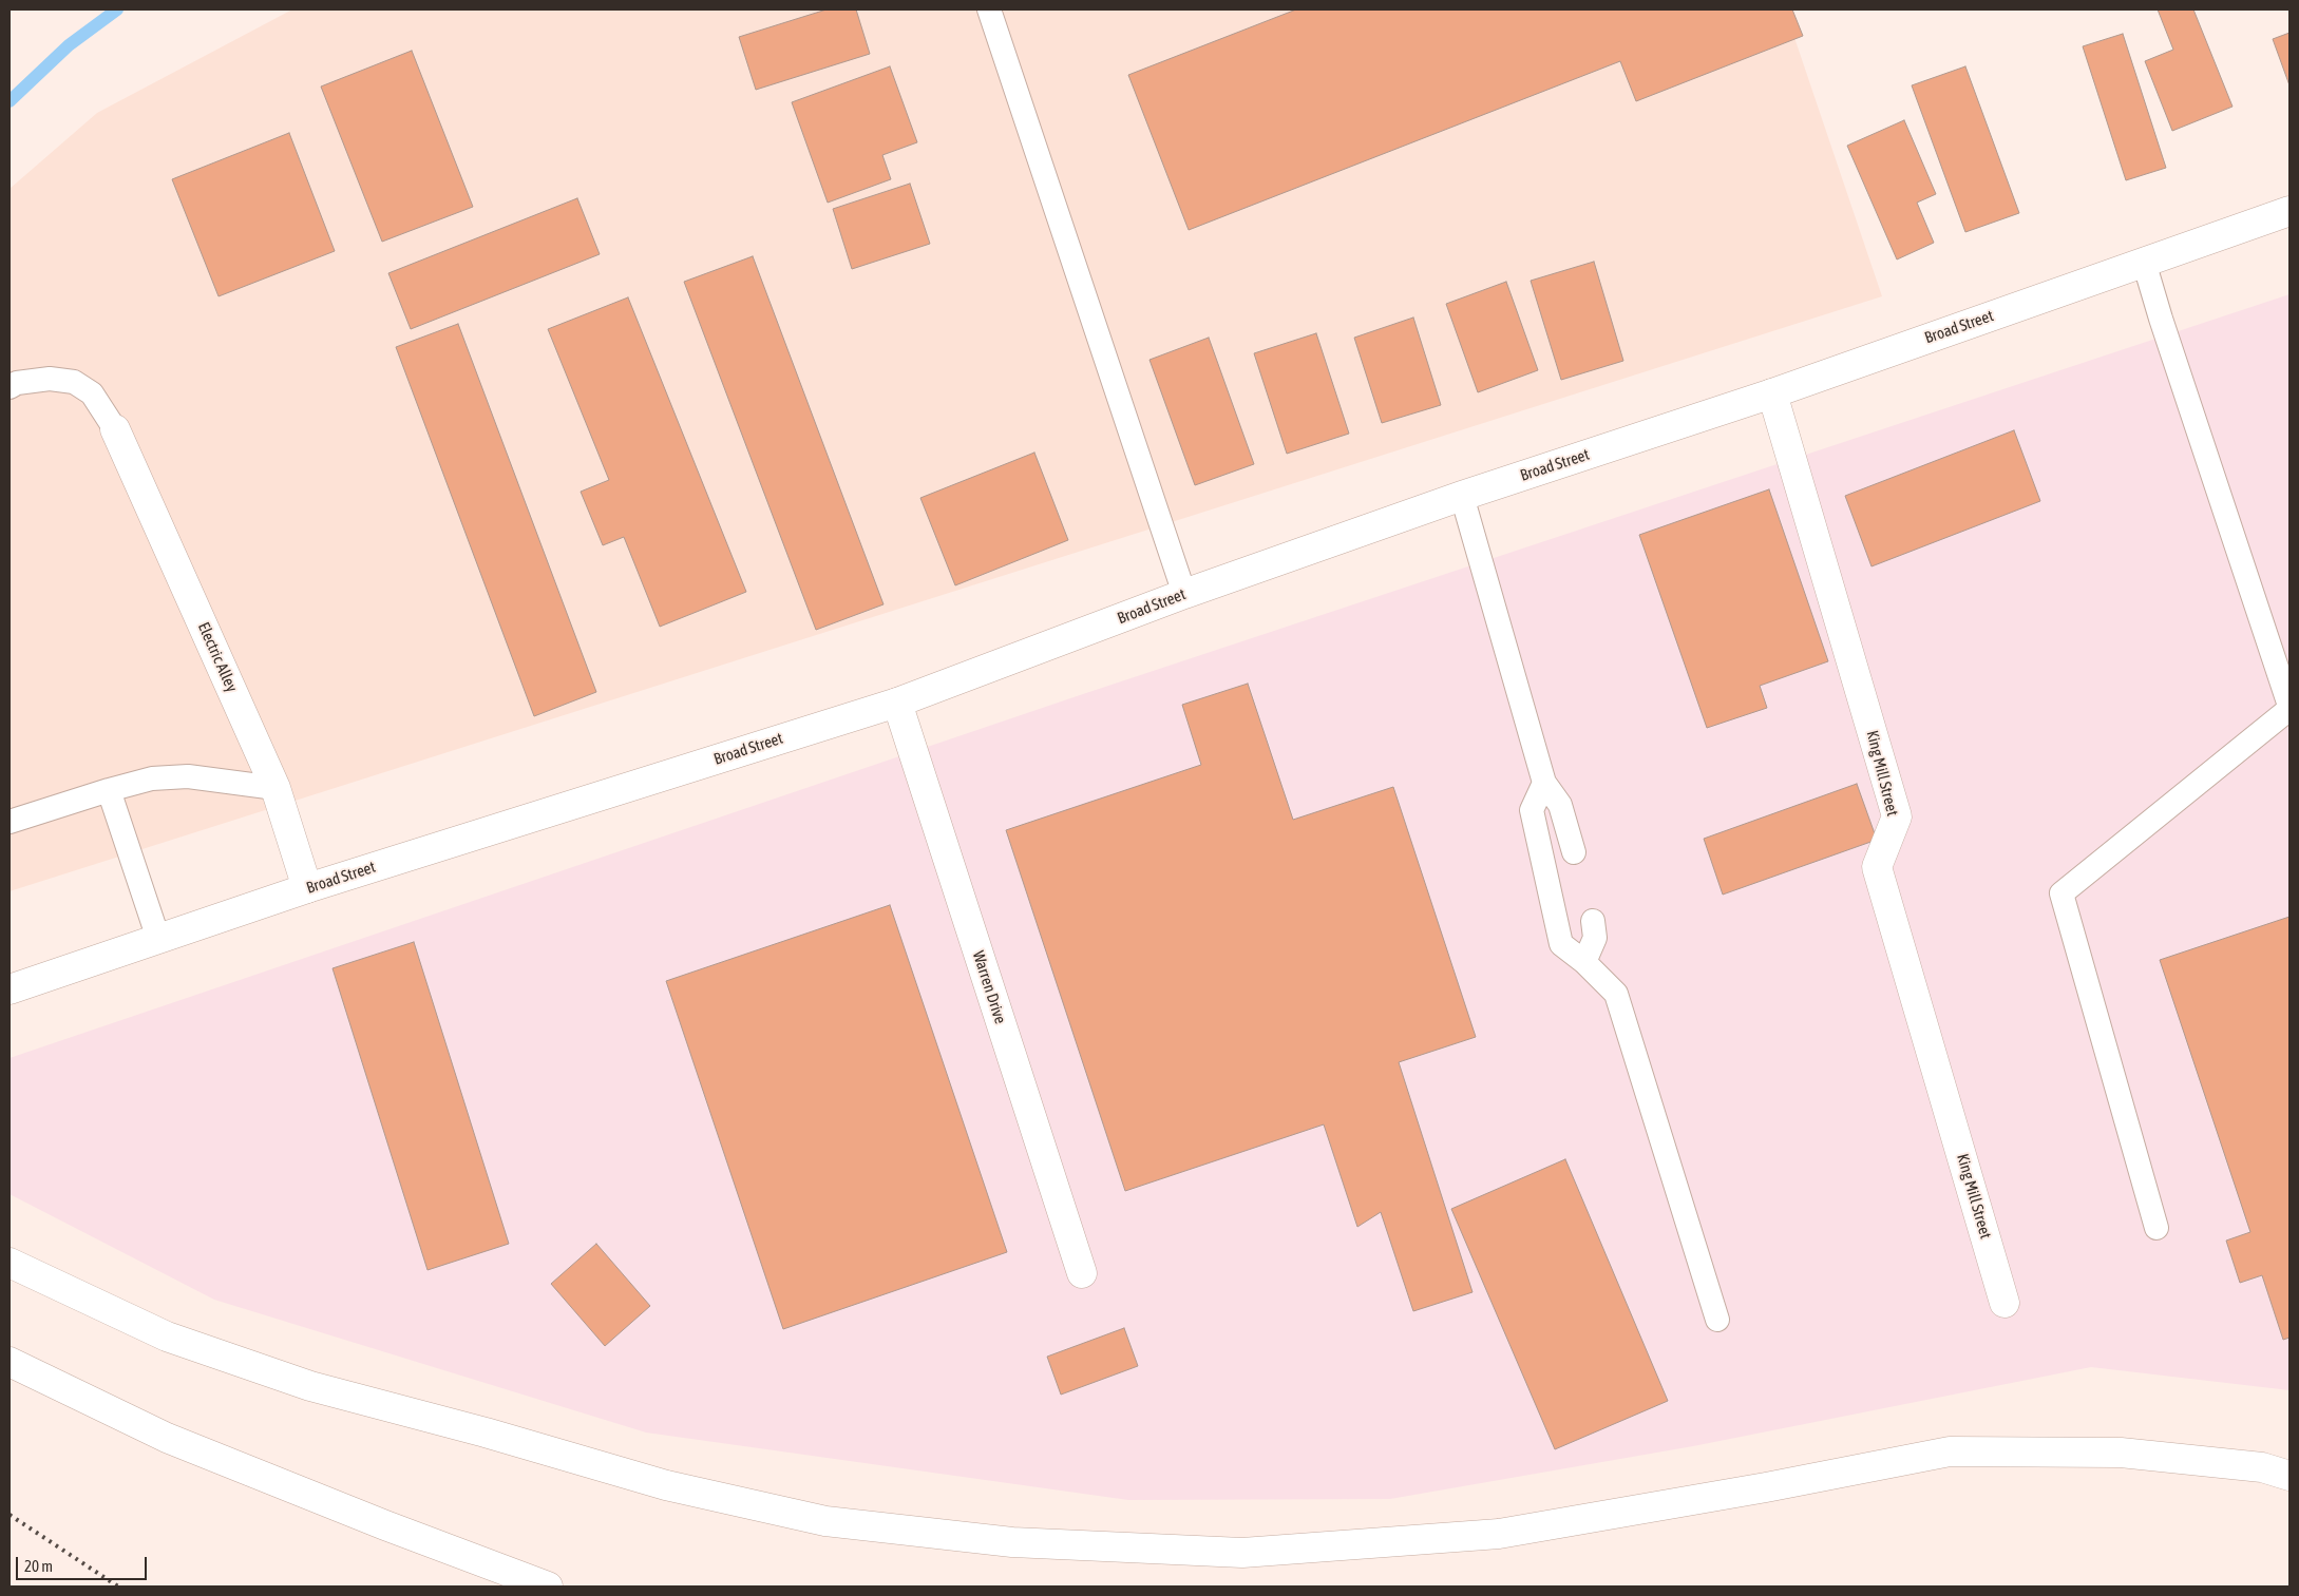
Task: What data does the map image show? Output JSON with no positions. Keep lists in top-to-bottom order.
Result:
{
  "streets": {
    "main road": [
      "Broad Street",
      "Electric Alley",
      "King Mill Street",
      "Warren Drive"
    ]
  },
  "crossings": [
    ["Broad Street", "Electric Alley"],
    ["Broad Street", "King Mill Street"],
    ["Broad Street", "Warren Drive"]
  ],
  "scale_bar": "20 m"
}
